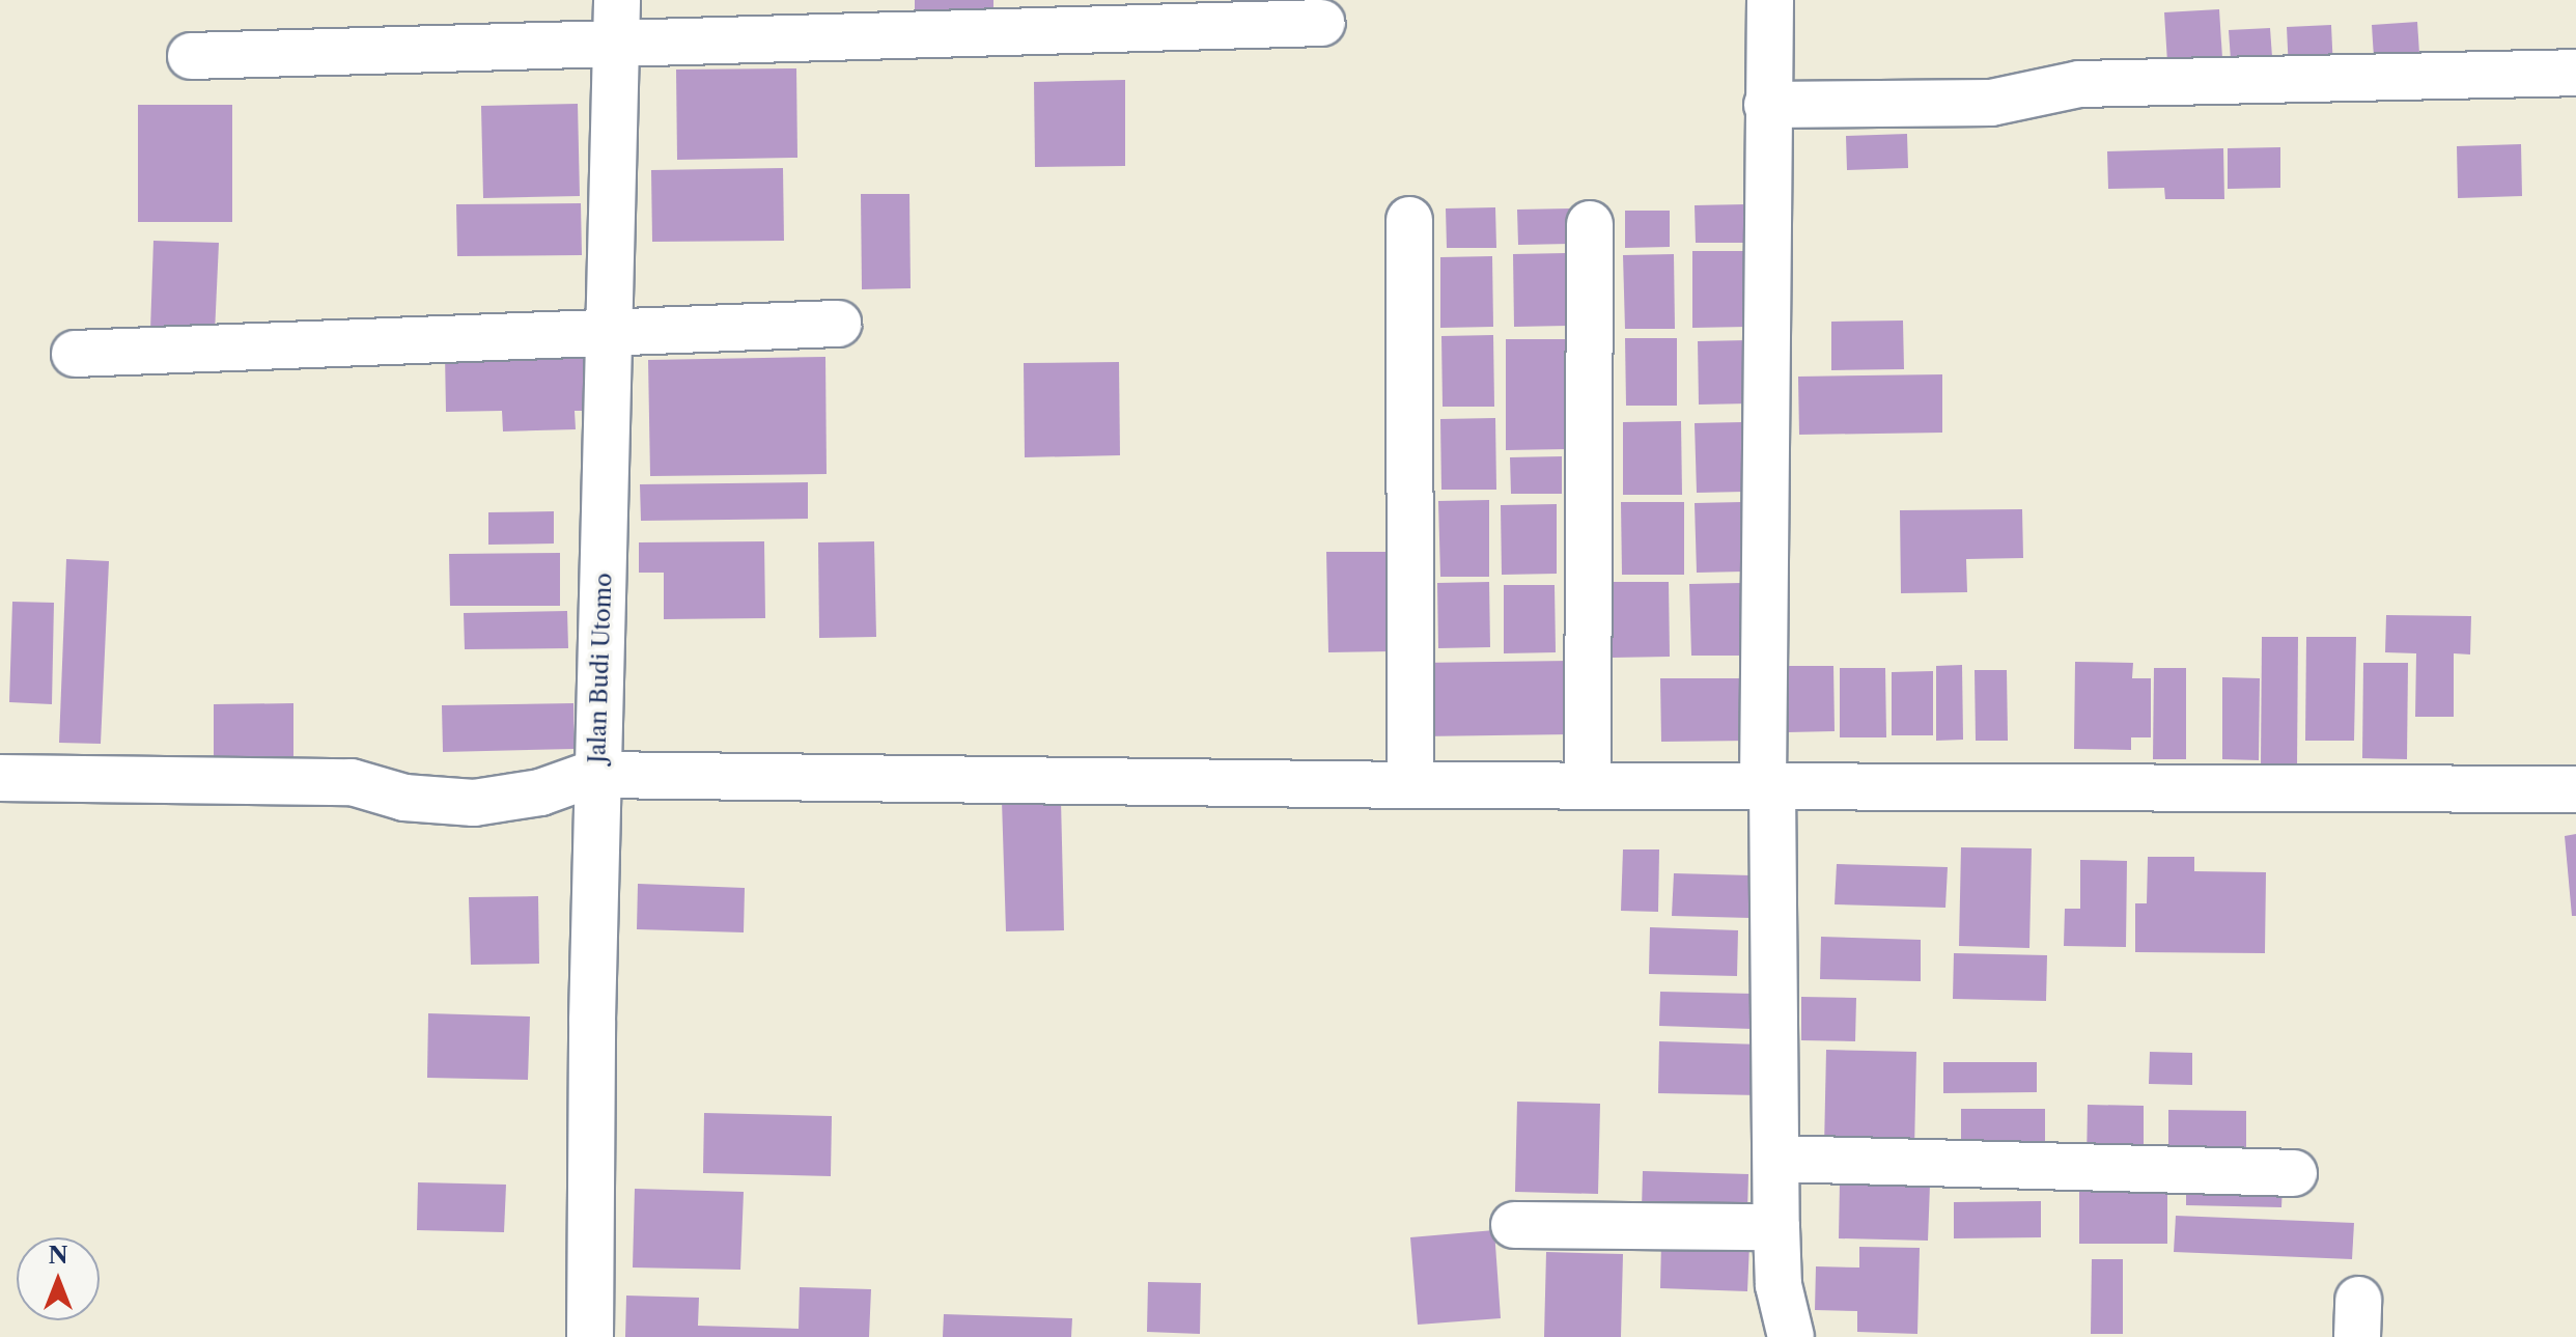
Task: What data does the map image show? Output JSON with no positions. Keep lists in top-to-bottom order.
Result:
{
  "streets": {
    "street": ["Jalan Budi Utomo"]
  },
  "north": "top"
}
